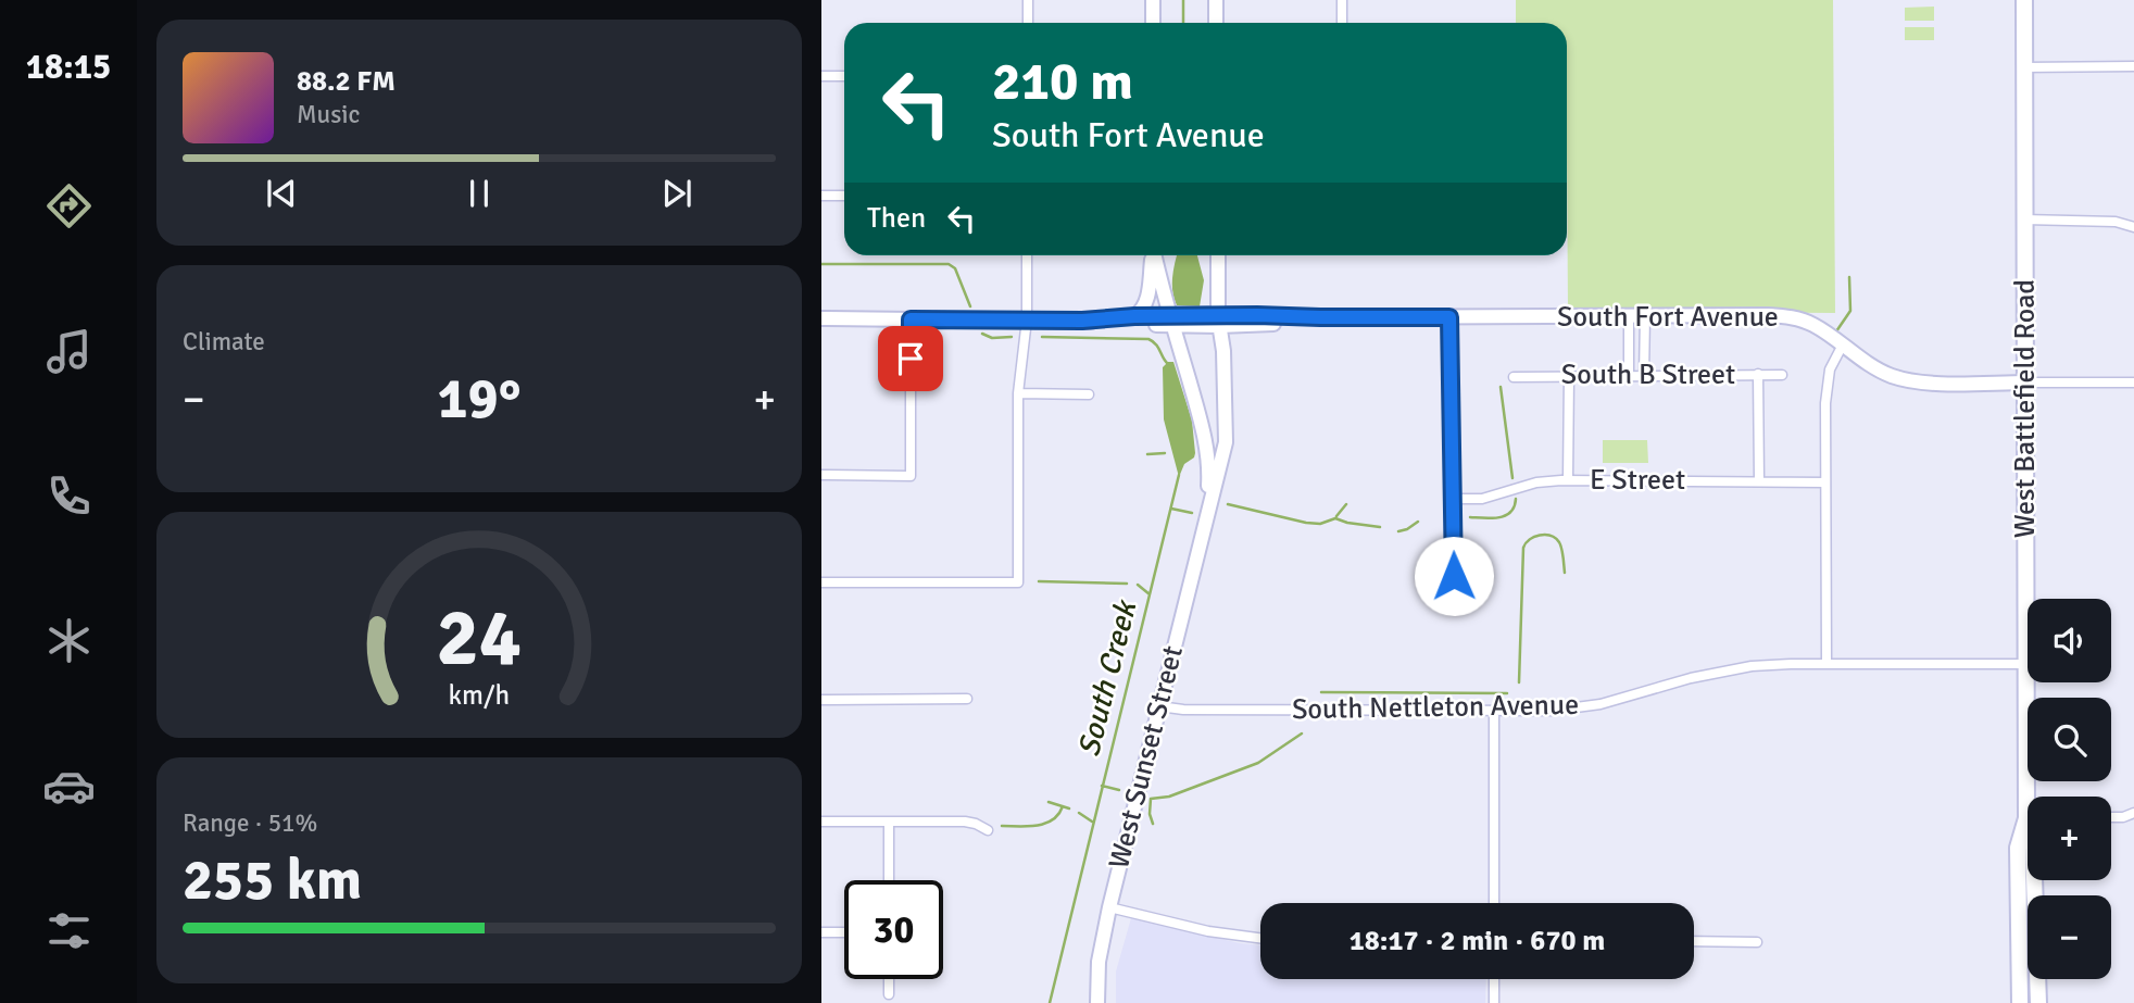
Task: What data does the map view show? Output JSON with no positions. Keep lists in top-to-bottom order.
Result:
{
  "streets": {
    "main road": ["West Battlefield Road"],
    "street": [
      "South Fort Avenue",
      "South B Street",
      "E Street",
      "South Nettleton Avenue",
      "West Sunset Street"
    ]
  },
  "crossings": [
    ["South Fort Avenue", "West Battlefield Road"],
    ["South Fort Avenue", "West Sunset Street"],
    ["West Battlefield Road", "South Nettleton Avenue"],
    ["South Nettleton Avenue", "West Sunset Street"]
  ],
  "water": ["South Creek"],
  "page": {
    "tabs": "18:15",
    "turn": ["210 m", "South Fort Avenue"],
    "song": ["88.2 FM", "Music"],
    "then": "Then",
    "tile": [
      "Climate",
      ["Range · 51%", "255 km"]
    ],
    "heat": ["−", "19°", "+"],
    "map_buttons": ["+", "−"],
    "limit": "30",
    "trip": "18:17 · 2 min · 670 m",
    "gauge": ["24", "km/h"]
  }
}
